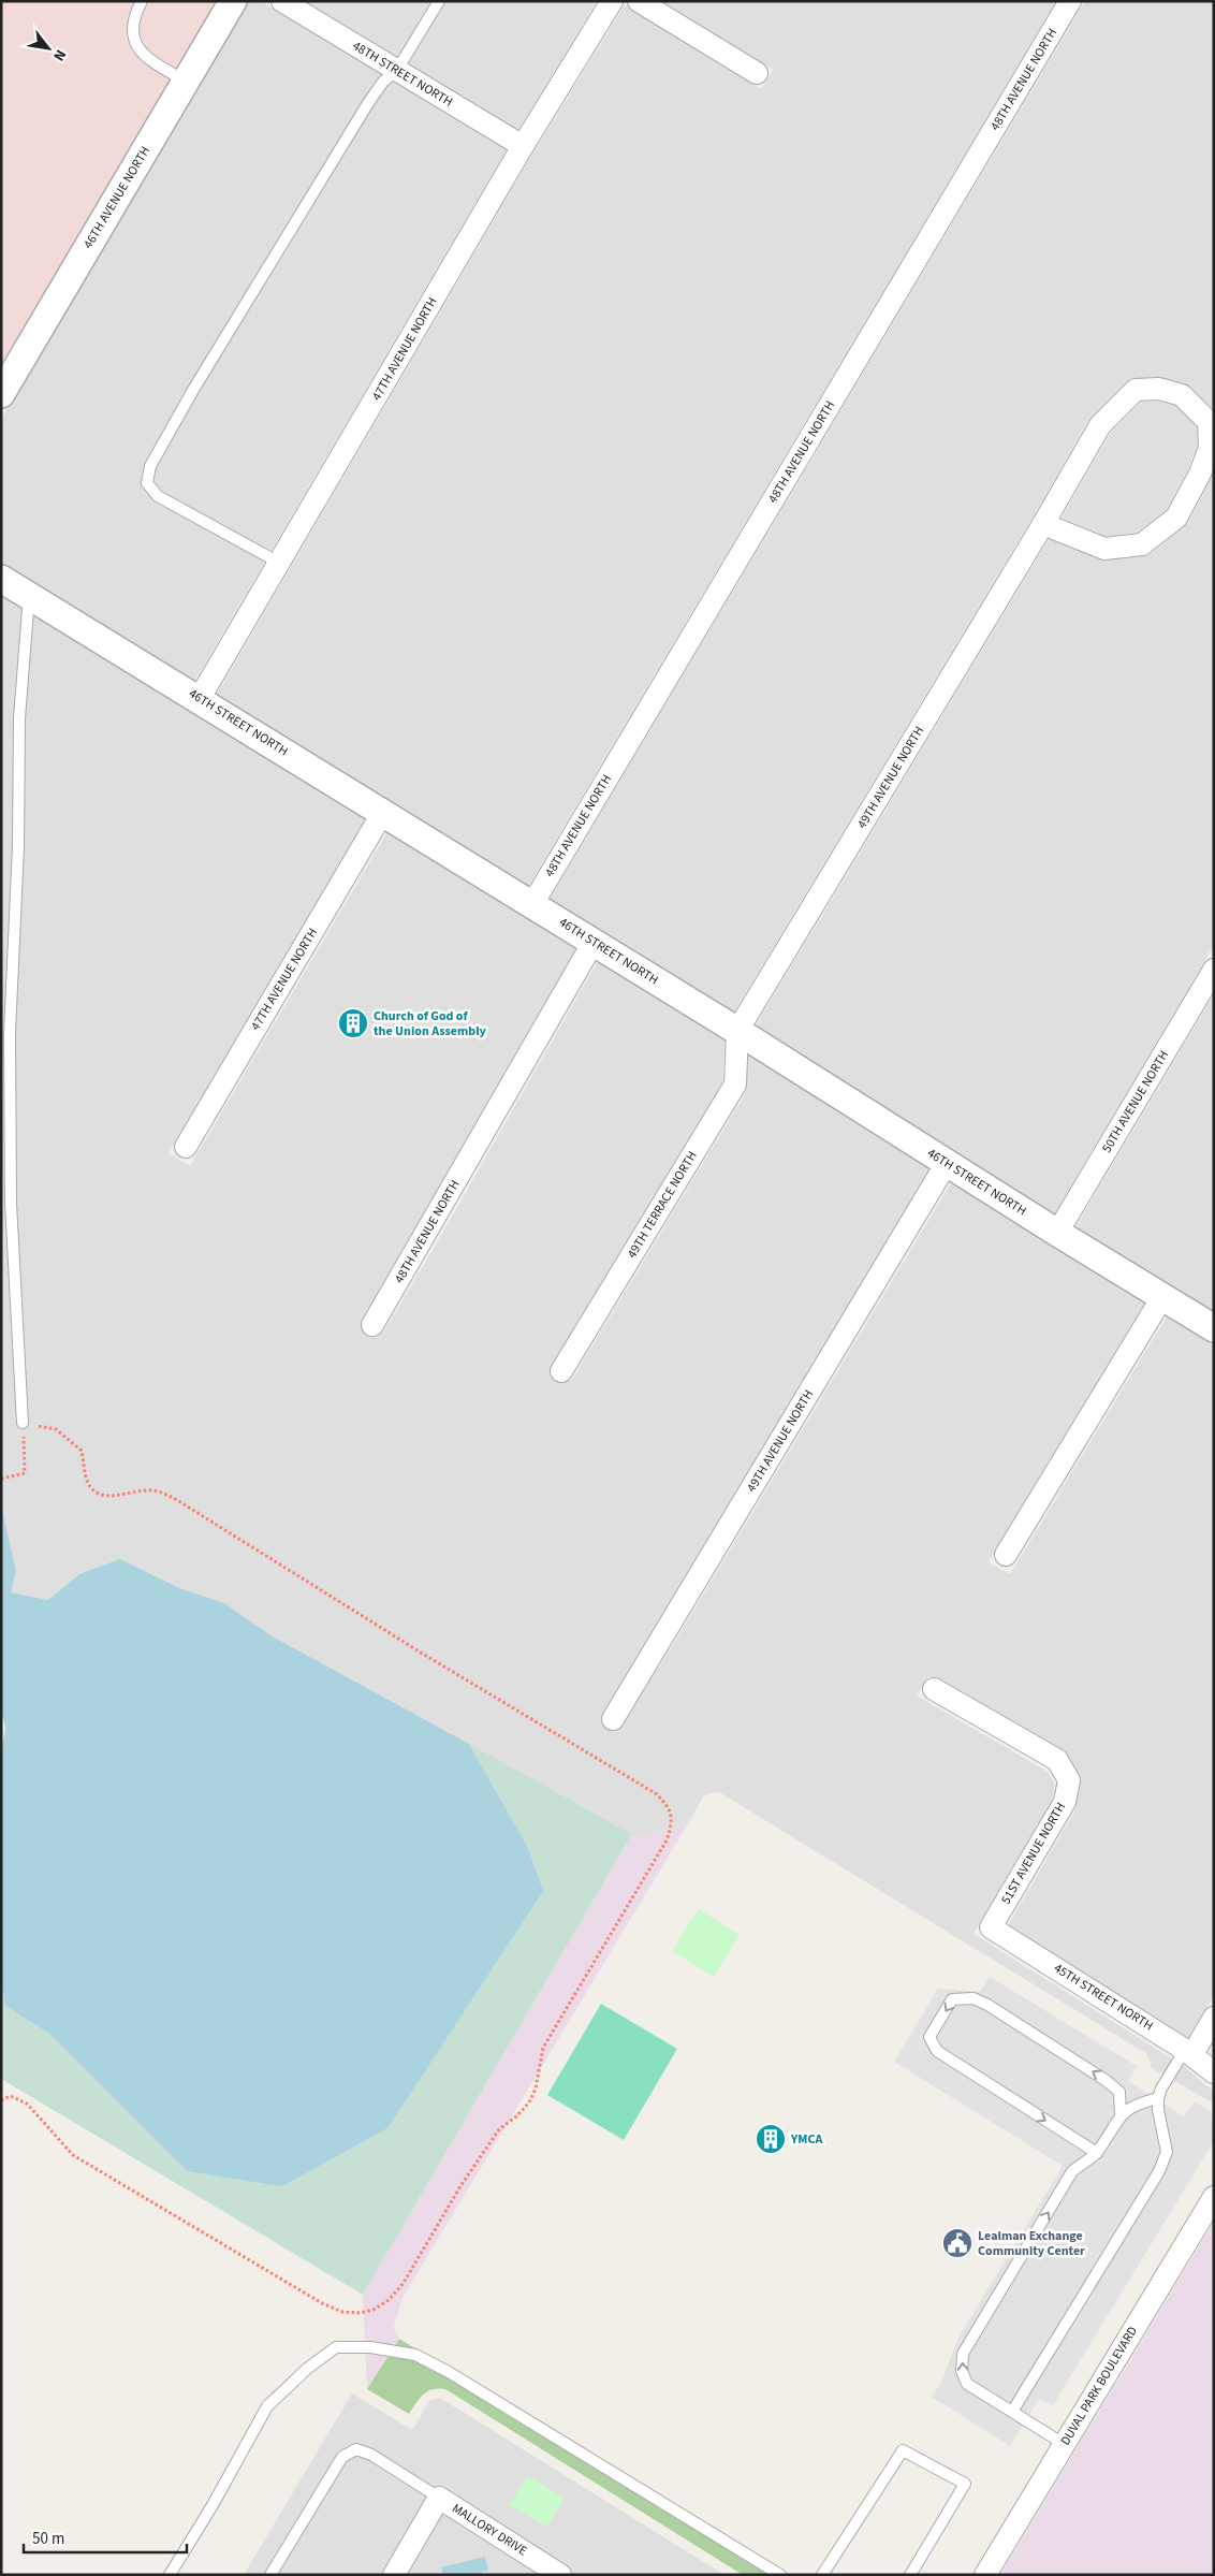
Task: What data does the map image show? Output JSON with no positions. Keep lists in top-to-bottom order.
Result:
{
  "streets": {
    "street": [
      "48TH STREET NORTH",
      "48TH AVENUE NORTH",
      "46TH AVENUE NORTH",
      "47TH AVENUE NORTH",
      "46TH STREET NORTH",
      "49TH AVENUE NORTH",
      "50TH AVENUE NORTH",
      "49TH TERRACE NORTH",
      "51ST AVENUE NORTH",
      "45TH STREET NORTH",
      "DUVAL PARK BOULEVARD",
      "MALLORY DRIVE"
    ]
  },
  "crossings": [
    ["48TH STREET NORTH", "47TH AVENUE NORTH"],
    ["48TH AVENUE NORTH", "46TH STREET NORTH"],
    ["47TH AVENUE NORTH", "46TH STREET NORTH"],
    ["46TH STREET NORTH", "49TH AVENUE NORTH"],
    ["46TH STREET NORTH", "50TH AVENUE NORTH"],
    ["46TH STREET NORTH", "49TH TERRACE NORTH"],
    ["49TH AVENUE NORTH", "49TH TERRACE NORTH"],
    ["51ST AVENUE NORTH", "45TH STREET NORTH"]
  ],
  "places": {
    "building": ["Church of God of the Union Assembly", "YMCA"],
    "public building": ["Lealman Exchange Community Center"]
  },
  "scale_bar": "50 m",
  "north": "bottom right"
}
